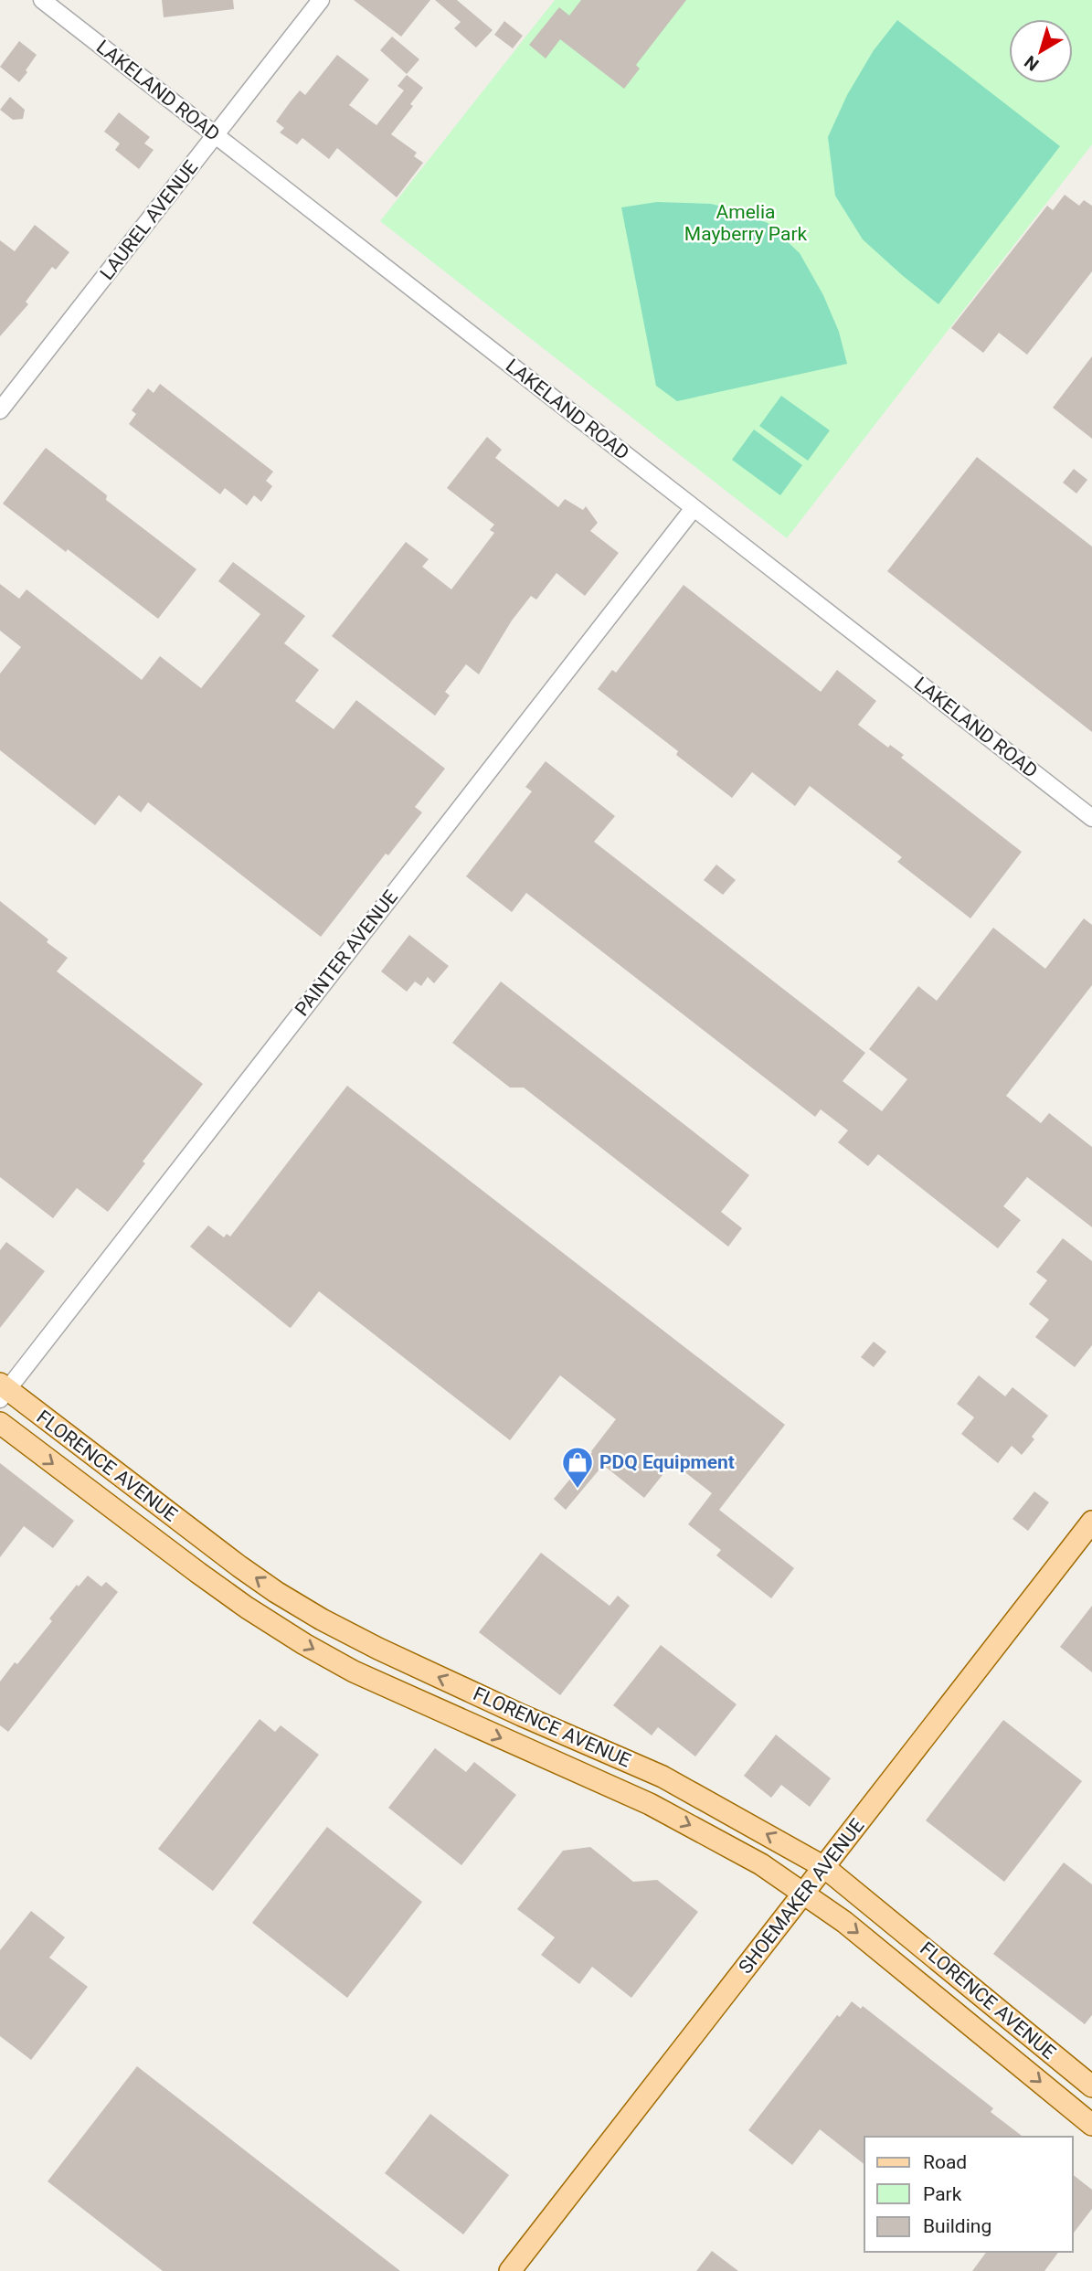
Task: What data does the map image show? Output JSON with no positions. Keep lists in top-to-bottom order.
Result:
{
  "streets": {
    "main road": ["FLORENCE AVENUE", "SHOEMAKER AVENUE"],
    "street": ["LAKELAND ROAD", "LAUREL AVENUE", "PAINTER AVENUE"]
  },
  "crossings": [
    ["LAKELAND ROAD", "LAUREL AVENUE"],
    ["LAKELAND ROAD", "PAINTER AVENUE"],
    ["PAINTER AVENUE", "FLORENCE AVENUE"],
    ["FLORENCE AVENUE", "SHOEMAKER AVENUE"]
  ],
  "parks": ["Amelia Mayberry Park"],
  "places": {
    "shop": ["PDQ Equipment"]
  },
  "legend": ["Road", "Park", "Building"],
  "north": "bottom left"
}
